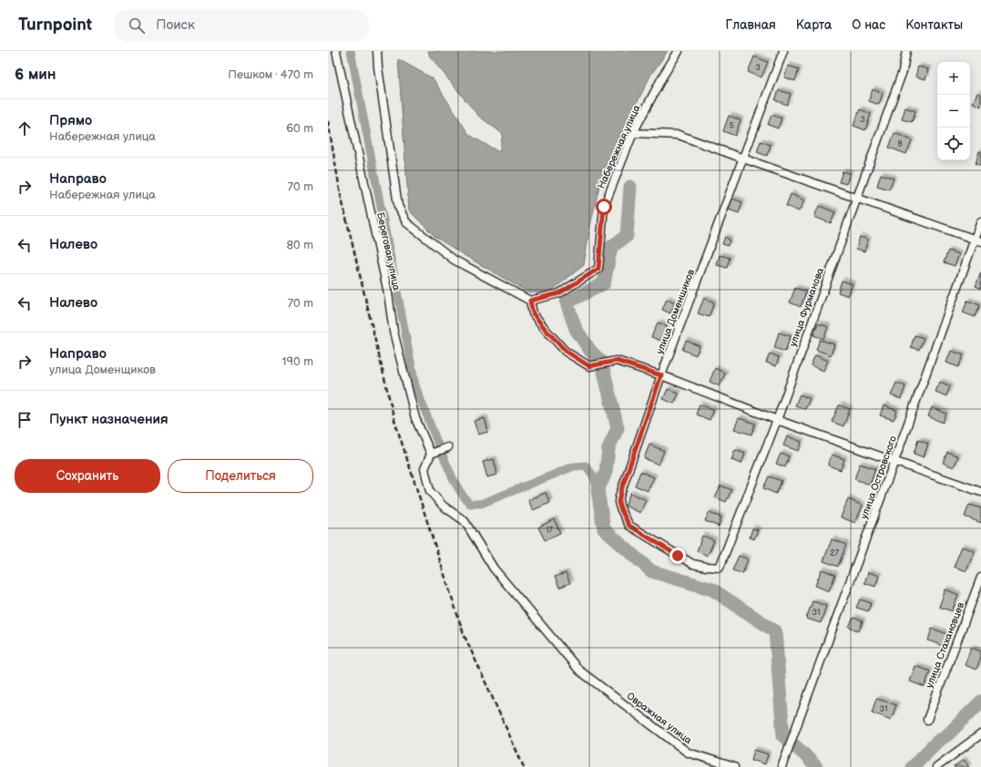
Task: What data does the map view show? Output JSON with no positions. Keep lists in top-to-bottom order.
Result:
{
  "streets": {
    "street": [
      "Набережная улица",
      "Береговая улица",
      "улица Фурманова",
      "улица Доменщиков",
      "улица Островского",
      "улица Стахановцев",
      "Овражная улица"
    ]
  },
  "crossings": [
    ["Береговая улица", "Овражная улица"],
    ["улица Фурманова", "улица Доменщиков"]
  ],
  "house_numbers": [
    "3",
    "3",
    "5",
    "8",
    "17",
    "27",
    "31",
    "31"
  ],
  "page": {
    "header": "Turnpoint",
    "search": "Поиск",
    "nav": [
      "Главная",
      "Карта",
      "О нас",
      "Контакты"
    ],
    "heading": ["6 мин", "Пешком · 470 m"],
    "map_buttons": ["+", "−"],
    "list": [
      ["Прямо", "Набережная улица", "60 m"],
      ["Направо", "Набережная улица", "70 m"],
      ["Налево", "80 m"],
      ["Налево", "70 m"],
      ["Направо", "улица Доменщиков", "190 m"],
      "Пункт назначения"
    ],
    "buttons": ["Сохранить", "Поделиться"]
  }
}
